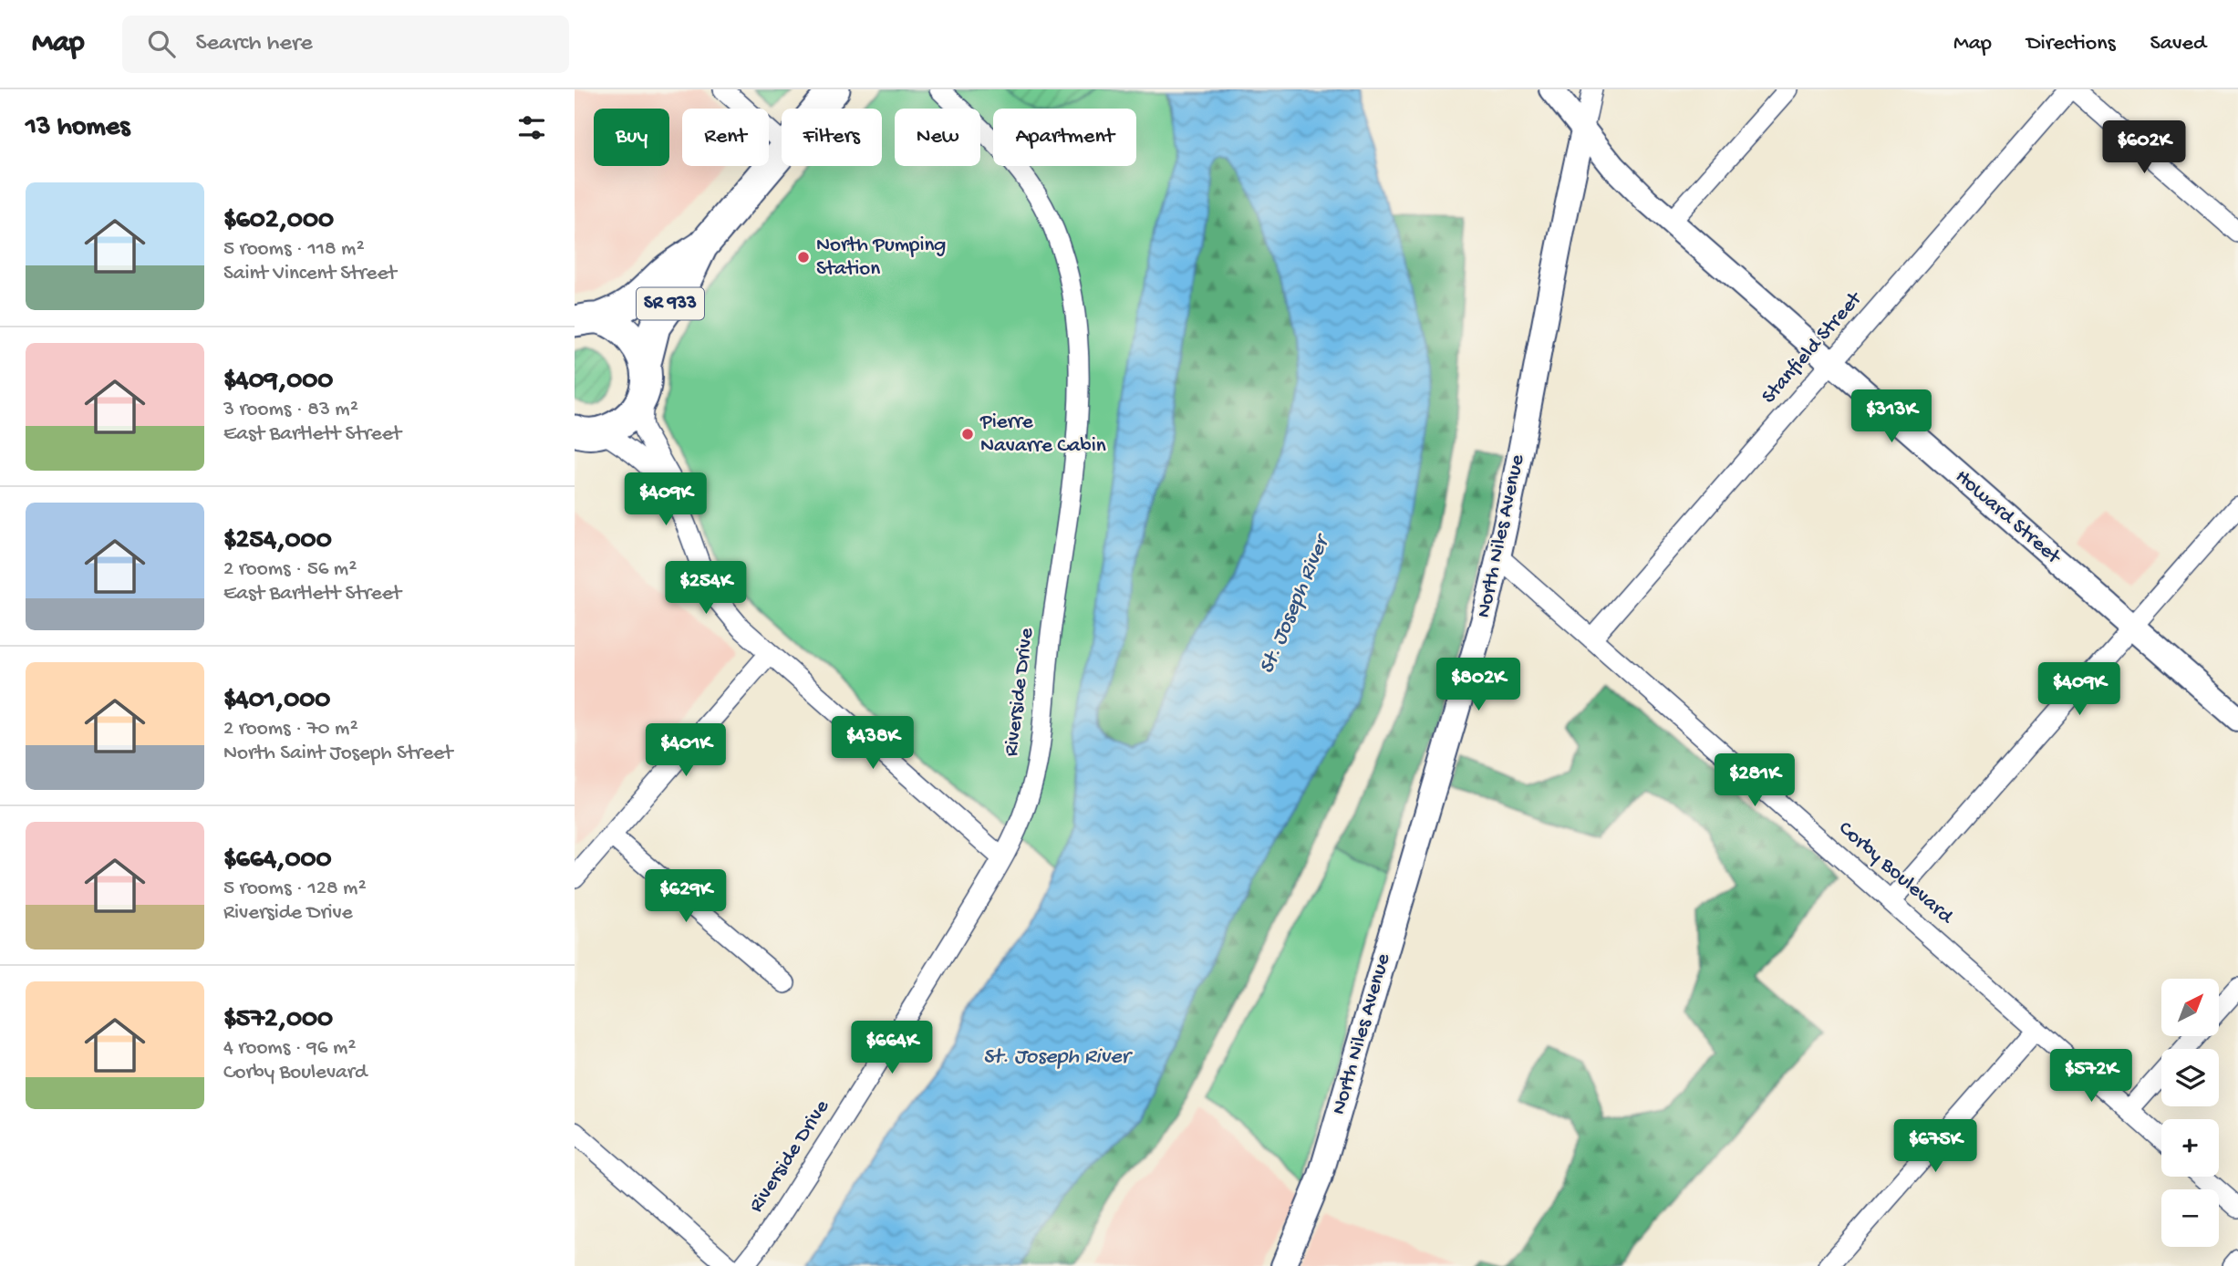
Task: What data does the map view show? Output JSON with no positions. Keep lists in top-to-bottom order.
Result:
{
  "streets": {
    "main road": ["SR 933"],
    "street": [
      "Stanfield Street",
      "Howard Street",
      "North Niles Avenue",
      "Riverside Drive",
      "Corby Boulevard"
    ]
  },
  "crossings": [
    ["Stanfield Street", "Howard Street"],
    ["Stanfield Street", "Corby Boulevard"],
    ["Howard Street", "North Niles Avenue"],
    ["North Niles Avenue", "Corby Boulevard"]
  ],
  "water": ["St. Joseph River"],
  "places": ["North Pumping Station", "Pierre Navarre Cabin"],
  "north": "top right",
  "page": {
    "header": "Map",
    "search": "Search here",
    "nav": ["Map", "Directions", "Saved"],
    "heading": "13 homes",
    "chip": [
      "Buy",
      "Rent",
      "Filters",
      "New",
      "Apartment"
    ],
    "price": [
      "$602K",
      "$313K",
      "$409K",
      "$254K",
      "$802K",
      "$409K",
      "$438K",
      "$401K",
      "$281K",
      "$629K",
      "$664K",
      "$572K",
      "$675K"
    ],
    "list": [
      {
        "name": "$602,000",
        "note": "5 rooms · 118 m² · Saint Vincent Street"
      },
      {
        "name": "$409,000",
        "note": "3 rooms · 83 m² · East Bartlett Street"
      },
      {
        "name": "$254,000",
        "note": "2 rooms · 56 m² · East Bartlett Street"
      },
      {
        "name": "$401,000",
        "note": "2 rooms · 70 m² · North Saint Joseph Street"
      },
      {
        "name": "$664,000",
        "note": "5 rooms · 128 m² · Riverside Drive"
      },
      {
        "name": "$572,000",
        "note": "4 rooms · 96 m² · Corby Boulevard"
      }
    ],
    "map_buttons": ["+", "−"]
  }
}
